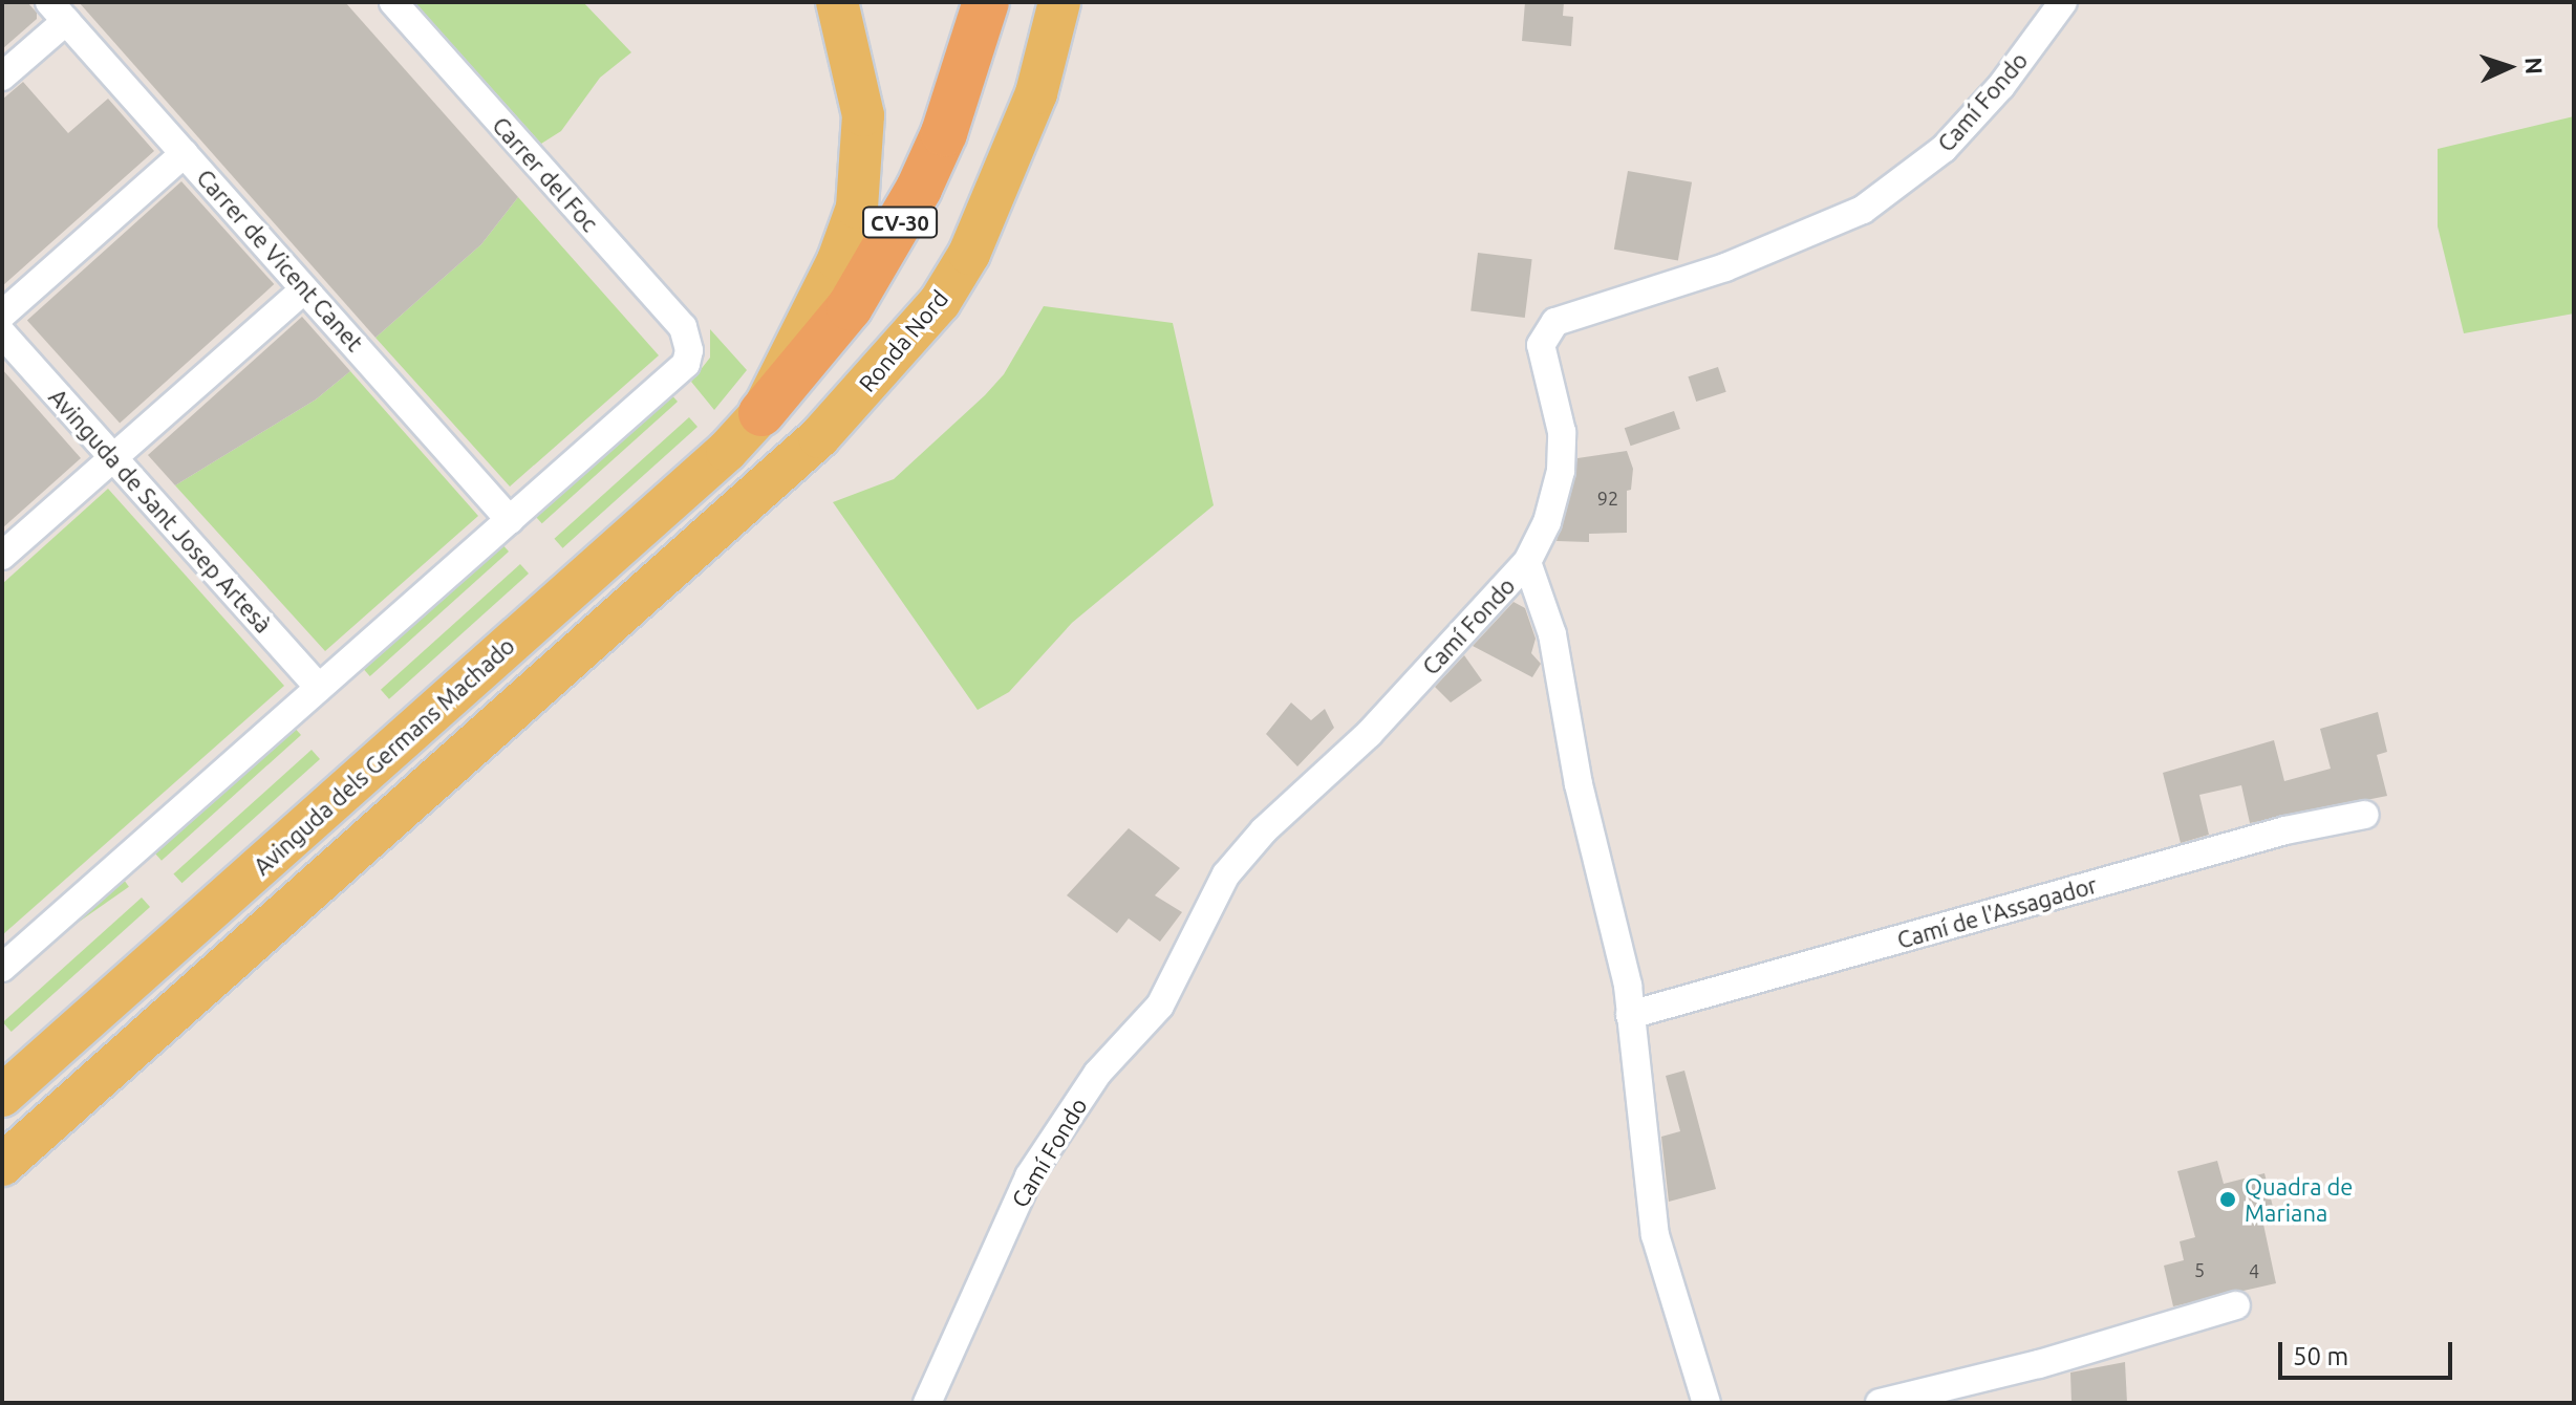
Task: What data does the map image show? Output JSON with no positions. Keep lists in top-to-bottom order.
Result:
{
  "streets": {
    "highway": ["CV-30"],
    "main road": ["Ronda Nord", "Avinguda dels Germans Machado"],
    "street": [
      "Camí Fondo",
      "Carrer del Foc",
      "Carrer de Vicent Canet",
      "Avinguda de Sant Josep Artesà",
      "Camí de l'Assagador"
    ]
  },
  "crossings": [
    ["Carrer del Foc", "Carrer de Vicent Canet"],
    ["CV-30", "Avinguda dels Germans Machado"]
  ],
  "places": ["Quadra de Mariana"],
  "house_numbers": ["92", "5", "4"],
  "scale_bar": "50 m",
  "north": "right"
}
